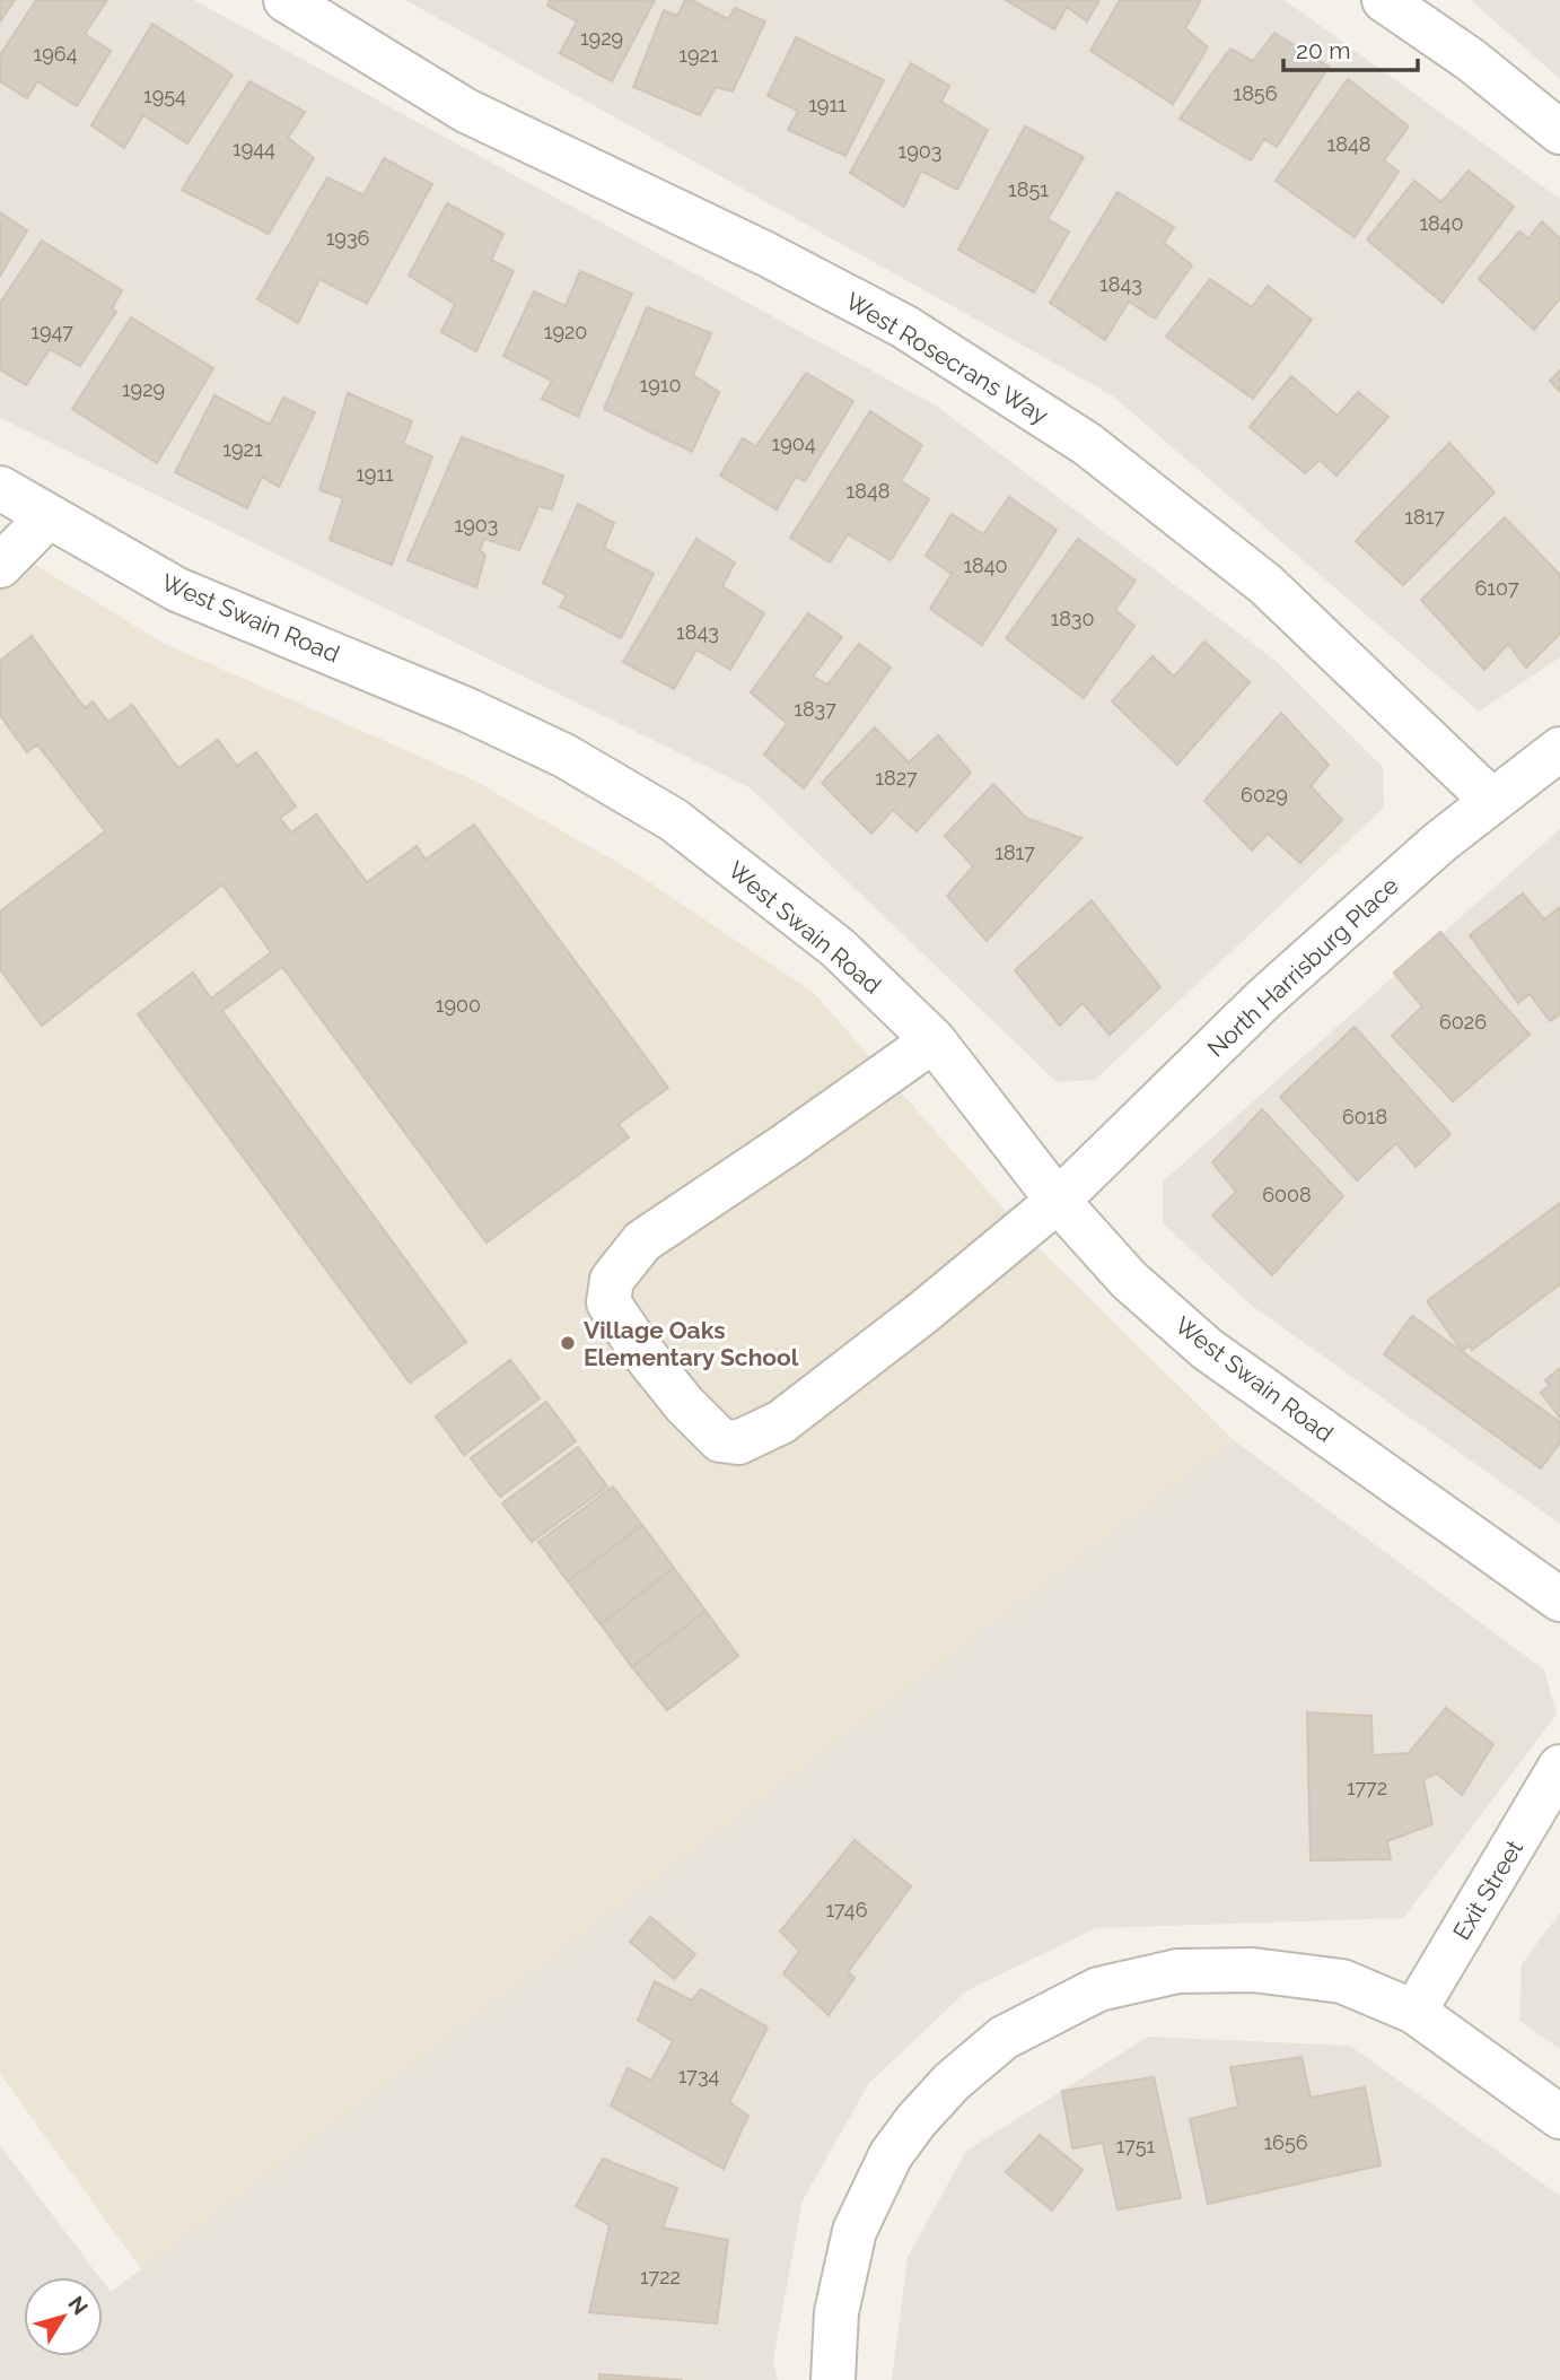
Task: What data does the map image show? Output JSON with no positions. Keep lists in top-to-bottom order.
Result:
{
  "streets": {
    "street": [
      "West Rosecrans Way",
      "West Swain Road",
      "North Harrisburg Place",
      "Exit Street"
    ]
  },
  "crossings": [
    ["West Rosecrans Way", "North Harrisburg Place"],
    ["West Swain Road", "North Harrisburg Place"]
  ],
  "places": ["Village Oaks Elementary School"],
  "house_numbers": [
    "1929",
    "1964",
    "1921",
    "1856",
    "1954",
    "1911",
    "1848",
    "1944",
    "1903",
    "1851",
    "1840",
    "1936",
    "1843",
    "1947",
    "1920",
    "1910",
    "1929",
    "1904",
    "1921",
    "1911",
    "1848",
    "1817",
    "1903",
    "1840",
    "6107",
    "1830",
    "1843",
    "1837",
    "1827",
    "6029",
    "1817",
    "1900",
    "6026",
    "6018",
    "6008",
    "1772",
    "1746",
    "1734",
    "1656",
    "1751",
    "1722"
  ],
  "scale_bar": "20 m",
  "north": "top right"
}
